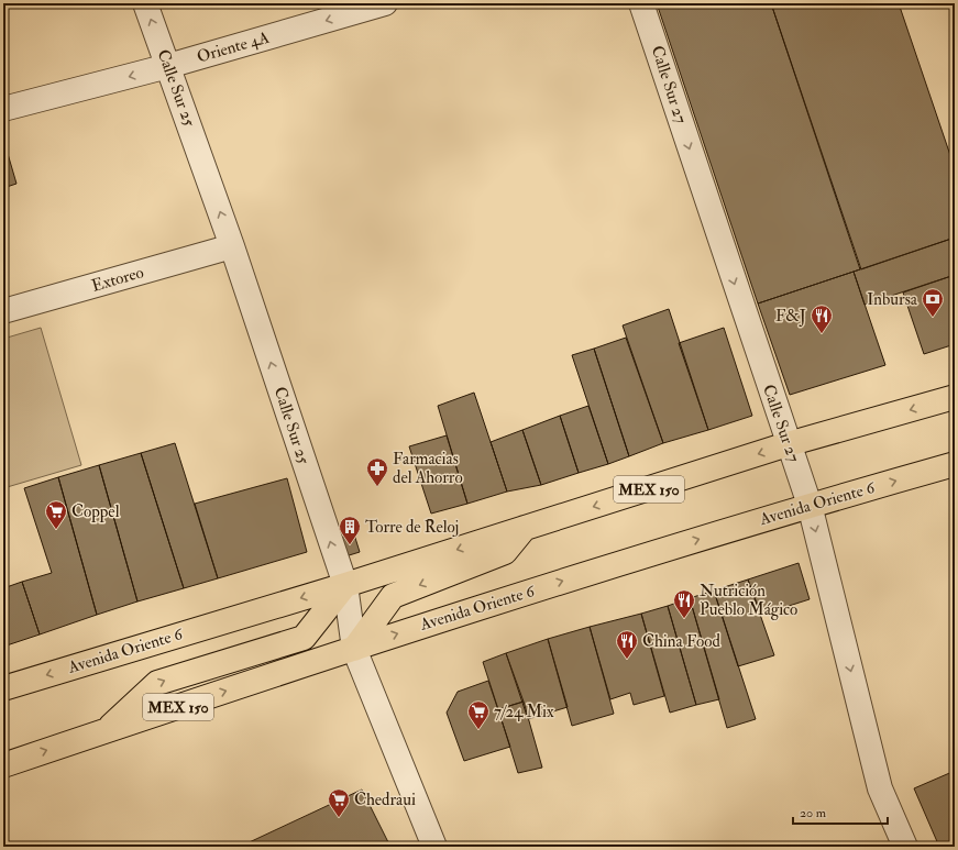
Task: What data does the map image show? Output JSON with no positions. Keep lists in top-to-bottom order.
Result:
{
  "streets": {
    "main road": ["MEX 150", "Avenida Oriente 6"],
    "street": [
      "Oriente 4A",
      "Calle Sur 27",
      "Calle Sur 25",
      "Extoreo"
    ]
  },
  "crossings": [
    ["Oriente 4A", "Calle Sur 25"],
    ["Calle Sur 27", "Avenida Oriente 6"],
    ["Calle Sur 25", "Extoreo"],
    ["Calle Sur 25", "Avenida Oriente 6"]
  ],
  "one_way": ["Oriente 4A", "Calle Sur 27", "Calle Sur 25"],
  "places": {
    "bank": ["Inbursa"],
    "restaurant": ["F&J", "Nutrición Pueblo Mágico", "China Food"],
    "pharmacy": ["Farmacias del Ahorro"],
    "supermarket": ["Coppel", "7/24 Mix", "Chedraui"],
    "building": ["Torre de Reloj"]
  },
  "scale_bar": "20 m"
}
